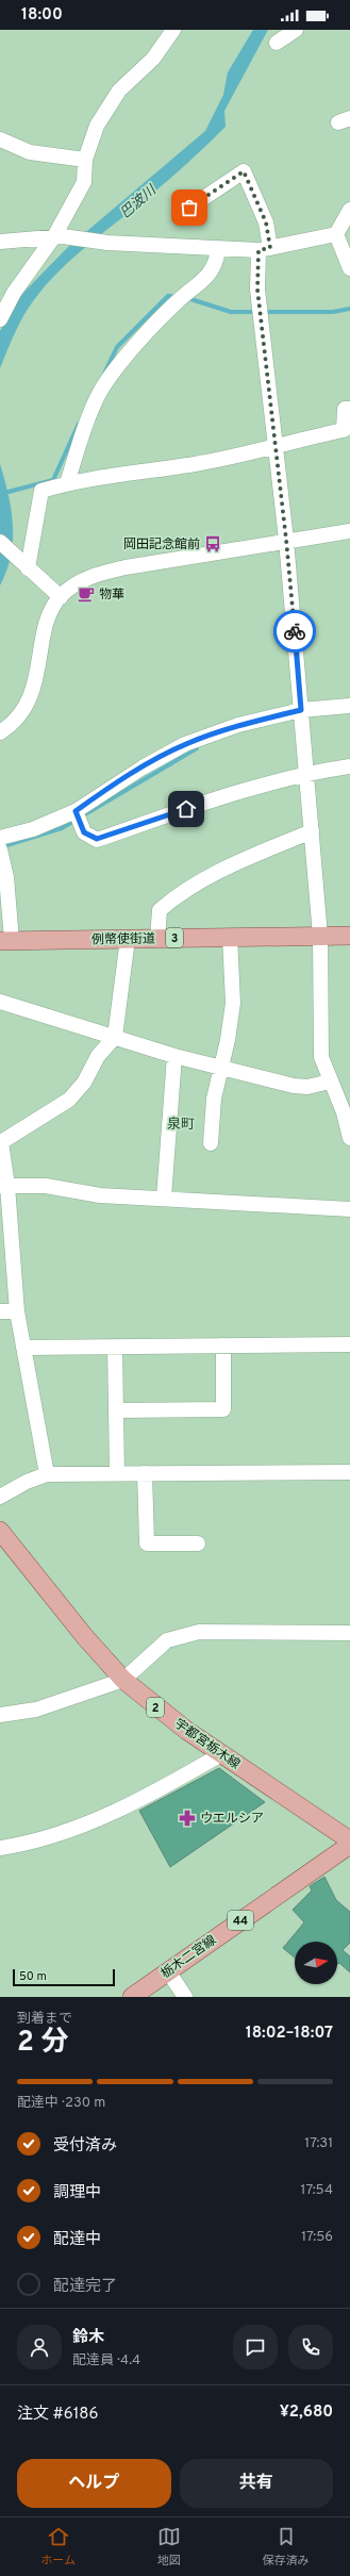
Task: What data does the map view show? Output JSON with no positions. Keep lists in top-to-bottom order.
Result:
{
  "streets": {
    "main road": [
      "3",
      "例幣使街道",
      "2",
      "宇都宮栃木線",
      "44",
      "栃木二宮線"
    ]
  },
  "districts": ["泉町"],
  "water": ["巴波川"],
  "places": {
    "bus stop": ["岡田記念館前"],
    "cafe": ["物華"],
    "pharmacy": ["ウエルシア"]
  },
  "scale_bar": "50 m",
  "north": "right",
  "page": {
    "status": "18:00",
    "scale": "50 m",
    "heading": ["2 分", "到着まで", "18:02–18:07"],
    "panel": [
      "鈴木",
      "配達員 · 4.4",
      "注文 #6186",
      "¥2,680"
    ],
    "bar": "配達中 · 230 m",
    "list": [
      ["受付済み", "17:31"],
      ["調理中", "17:54"],
      ["配達中", "17:56"],
      "配達完了"
    ],
    "buttons": ["ヘルプ", "共有"],
    "tabs": ["ホーム", "地図", "保存済み"]
  }
}
